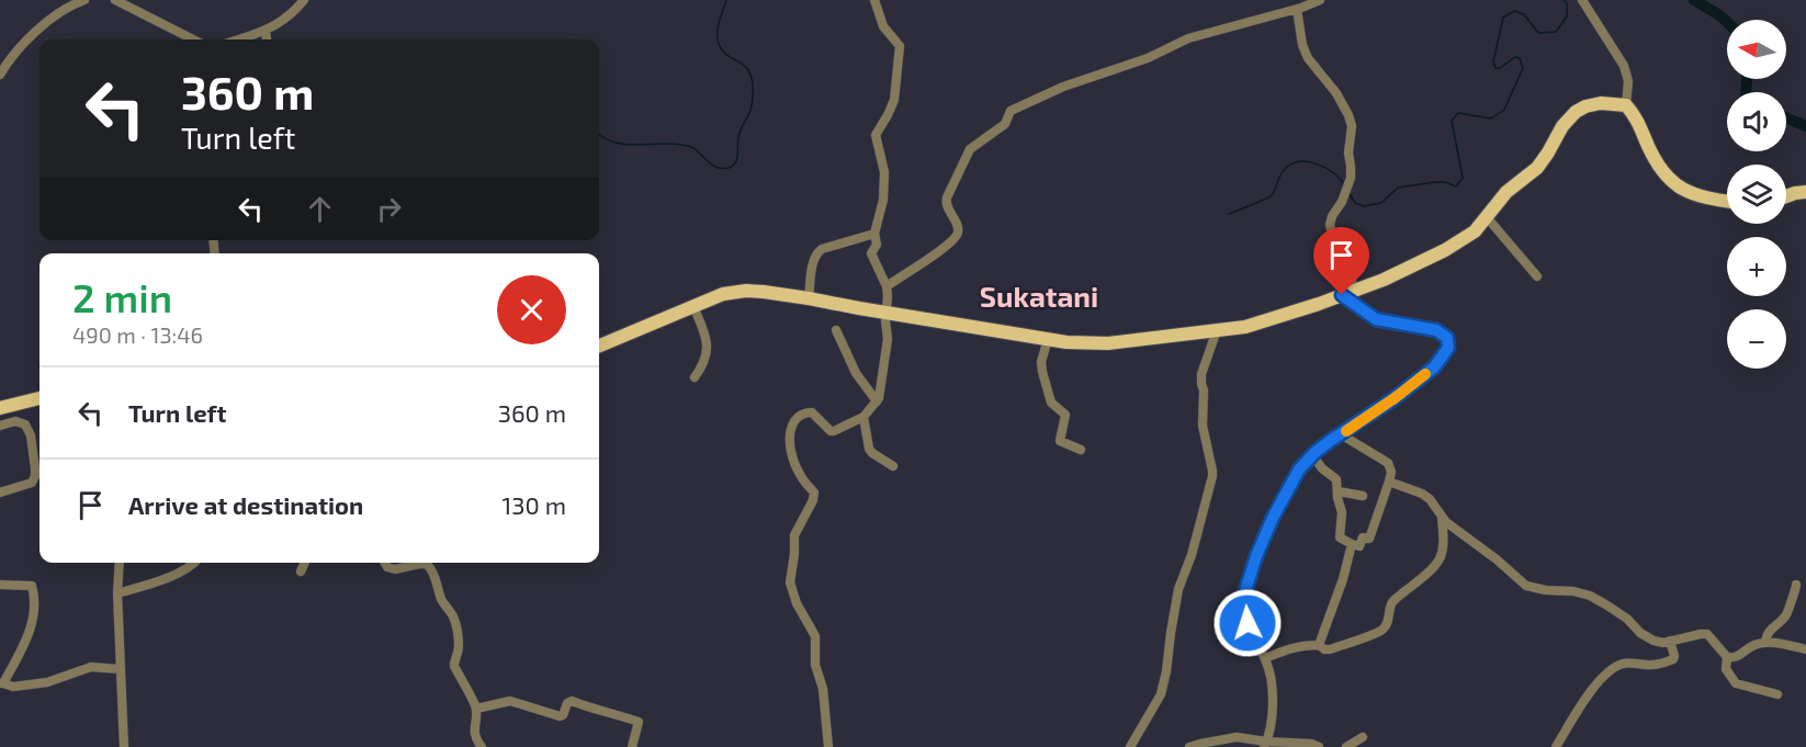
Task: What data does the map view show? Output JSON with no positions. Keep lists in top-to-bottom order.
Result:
{
  "districts": ["Sukatani"],
  "north": "left",
  "page": {
    "map_buttons": ["+", "−"],
    "turn": ["360 m", "Turn left"],
    "heading": ["2 min", "490 m · 13:46"],
    "list": [
      {
        "name": "Turn left",
        "value": "360 m"
      },
      {
        "name": "Arrive at destination",
        "value": "130 m"
      }
    ]
  }
}
